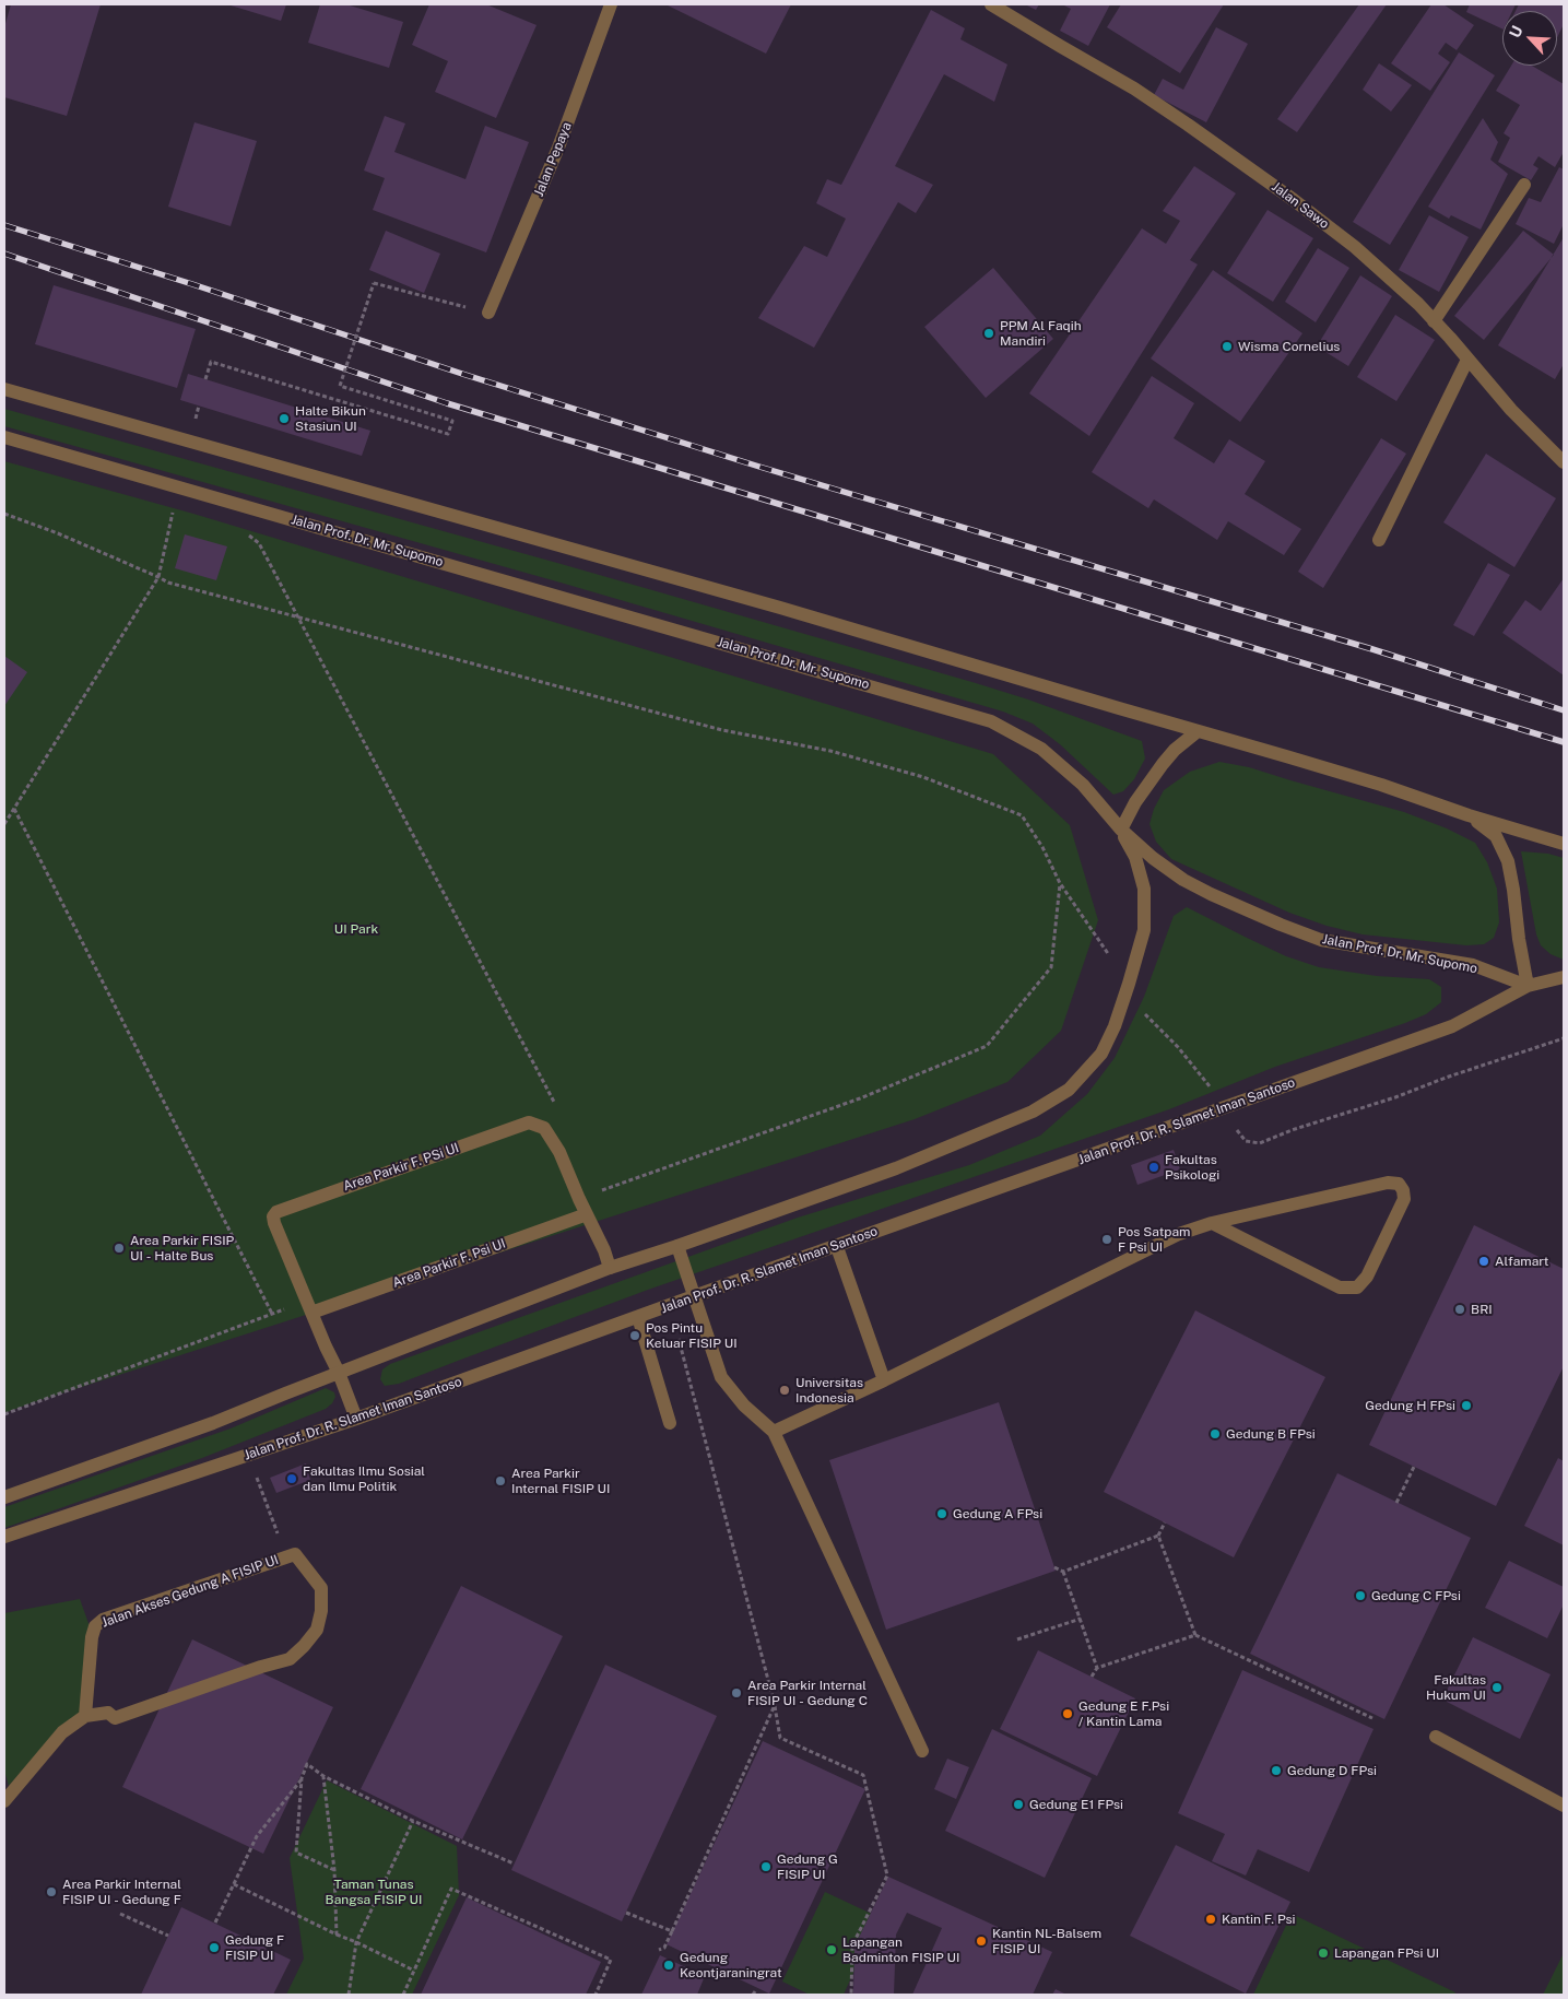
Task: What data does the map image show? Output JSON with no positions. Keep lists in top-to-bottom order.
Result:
{
  "streets": {
    "street": [
      "Jalan Pepaya",
      "Jalan Sawo",
      "Jalan Prof. Dr. Mr. Supomo",
      "Jalan Prof. Dr. R. Slamet Iman Santoso",
      "Area Parkir F. PSi UI",
      "Area Parkir F. Psi UI",
      "Jalan Akses Gedung A FISIP UI"
    ]
  },
  "crossings": [
    ["Jalan Prof. Dr. Mr. Supomo", "Jalan Prof. Dr. R. Slamet Iman Santoso"],
    ["Jalan Prof. Dr. R. Slamet Iman Santoso", "Area Parkir F. PSi UI"],
    ["Area Parkir F. PSi UI", "Area Parkir F. Psi UI"]
  ],
  "parks": ["UI Park", "Taman Tunas Bangsa FISIP UI"],
  "places": [
    "PPM Al Faqih Mandiri",
    "Wisma Cornelius",
    "Halte Bikun Stasiun UI",
    "Fakultas Psikologi",
    "Pos Satpam F Psi UI",
    "Area Parkir FISIP UI - Halte Bus",
    "Alfamart",
    "BRI",
    "Pos Pintu Keluar FISIP UI",
    "Universitas Indonesia",
    "Gedung H FPsi",
    "Gedung B FPsi",
    "Fakultas Ilmu Sosial dan Ilmu Politik",
    "Area Parkir Internal FISIP UI",
    "Gedung A FPsi",
    "Gedung C FPsi",
    "Fakultas Hukum UI",
    "Area Parkir Internal FISIP UI - Gedung C",
    "Gedung E F.Psi / Kantin Lama",
    "Gedung D FPsi",
    "Gedung E1 FPsi",
    "Gedung G FISIP UI",
    "Area Parkir Internal FISIP UI - Gedung F",
    "Kantin F. Psi",
    "Kantin NL-Balsem FISIP UI",
    "Gedung F FISIP UI",
    "Lapangan Badminton FISIP UI",
    "Lapangan FPsi UI",
    "Gedung Keontjaraningrat"
  ],
  "north": "top left"
}
